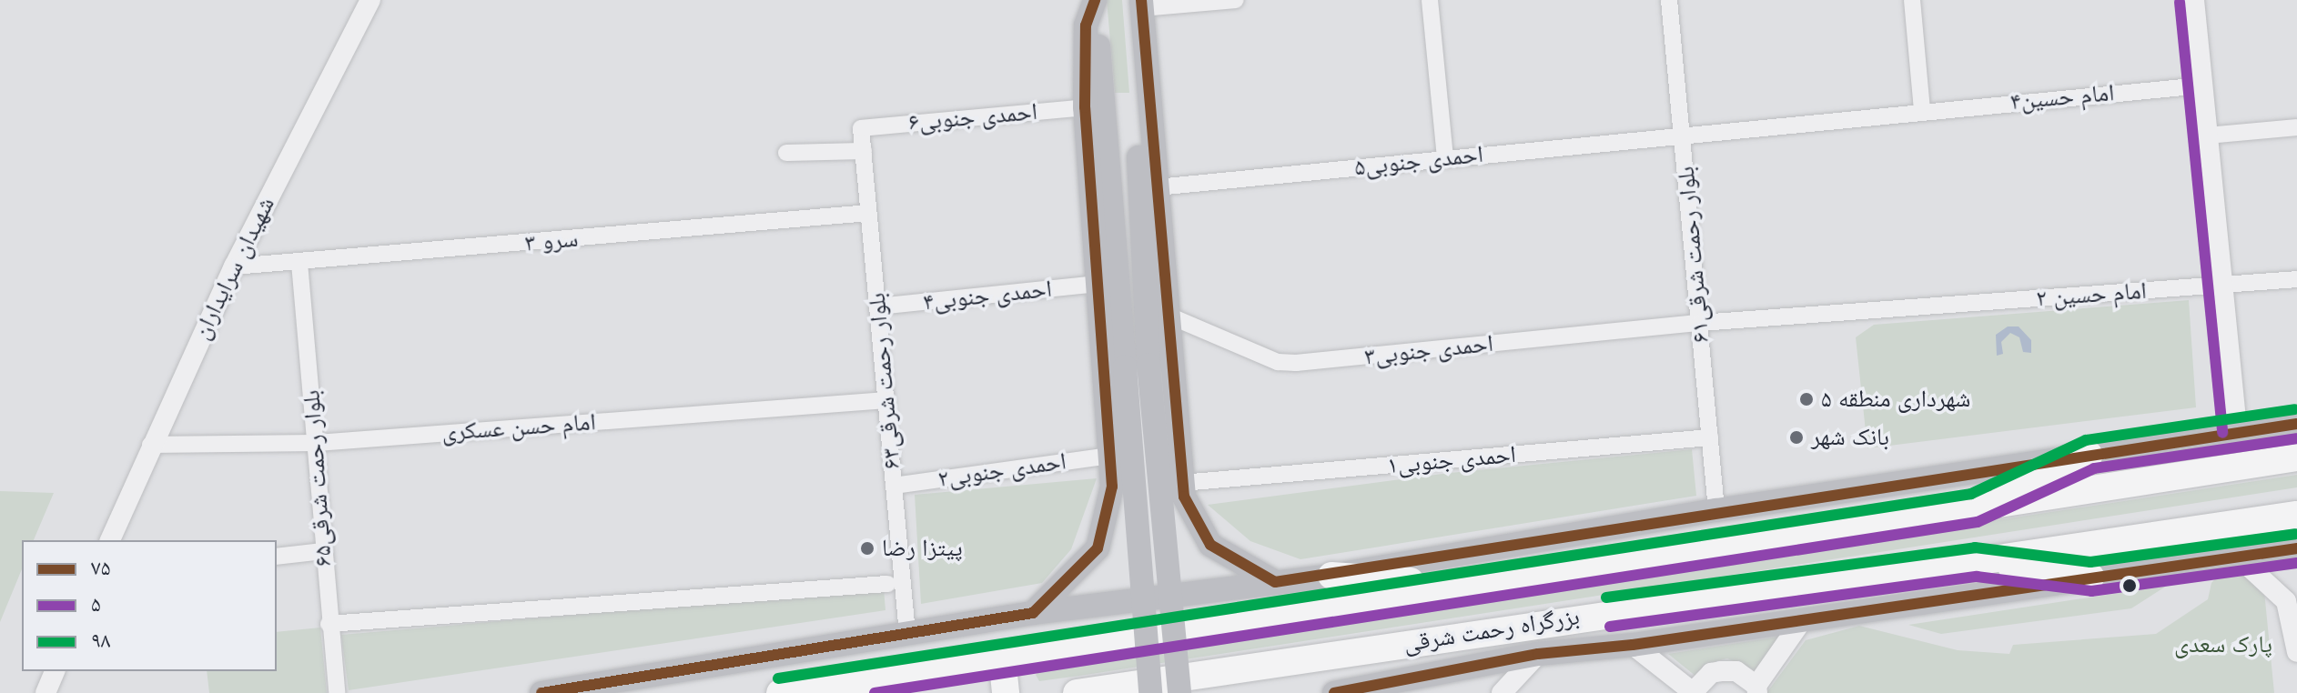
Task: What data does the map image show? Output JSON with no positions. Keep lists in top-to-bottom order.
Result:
{
  "streets": {
    "highway": ["بزرگراه رحمت شرقی"],
    "street": [
      "امام حسین۴",
      "احمدی جنوبی۶",
      "احمدی جنوبی۵",
      "سرو ۳",
      "بلوار رحمت شرقی۶۱",
      "شهیدان سرایداران",
      "۲ امام حسین",
      "احمدی جنوبی۴",
      "احمدی جنوبی۳",
      "بلوار رحمت شرقی۶۳",
      "امام حسن عسکری",
      "احمدی جنوبی۱",
      "احمدی جنوبی۲",
      "بلوار رحمت شرقی۶۵"
    ]
  },
  "crossings": [
    ["امام حسین۴", "احمدی جنوبی۵"],
    ["امام حسین۴", "بلوار رحمت شرقی۶۱"],
    ["احمدی جنوبی۶", "بلوار رحمت شرقی۶۳"],
    ["احمدی جنوبی۵", "بلوار رحمت شرقی۶۱"],
    ["سرو ۳", "شهیدان سرایداران"],
    ["سرو ۳", "بلوار رحمت شرقی۶۳"],
    ["سرو ۳", "بلوار رحمت شرقی۶۵"],
    ["بلوار رحمت شرقی۶۱", "۲ امام حسین"],
    ["بلوار رحمت شرقی۶۱", "احمدی جنوبی۳"],
    ["بلوار رحمت شرقی۶۱", "احمدی جنوبی۱"],
    ["شهیدان سرایداران", "امام حسن عسکری"],
    ["۲ امام حسین", "احمدی جنوبی۳"],
    ["احمدی جنوبی۴", "بلوار رحمت شرقی۶۳"],
    ["بلوار رحمت شرقی۶۳", "امام حسن عسکری"],
    ["بلوار رحمت شرقی۶۳", "احمدی جنوبی۲"],
    ["امام حسن عسکری", "بلوار رحمت شرقی۶۵"]
  ],
  "parks": ["پارک سعدی"],
  "places": ["شهرداری منطقه ۵", "بانک شهر", "پیتزا رضا"],
  "lines": ["transit line ۷۵", "transit line ۵", "transit line ۹۸"],
  "legend": ["۷۵", "۵", "۹۸"]
}
